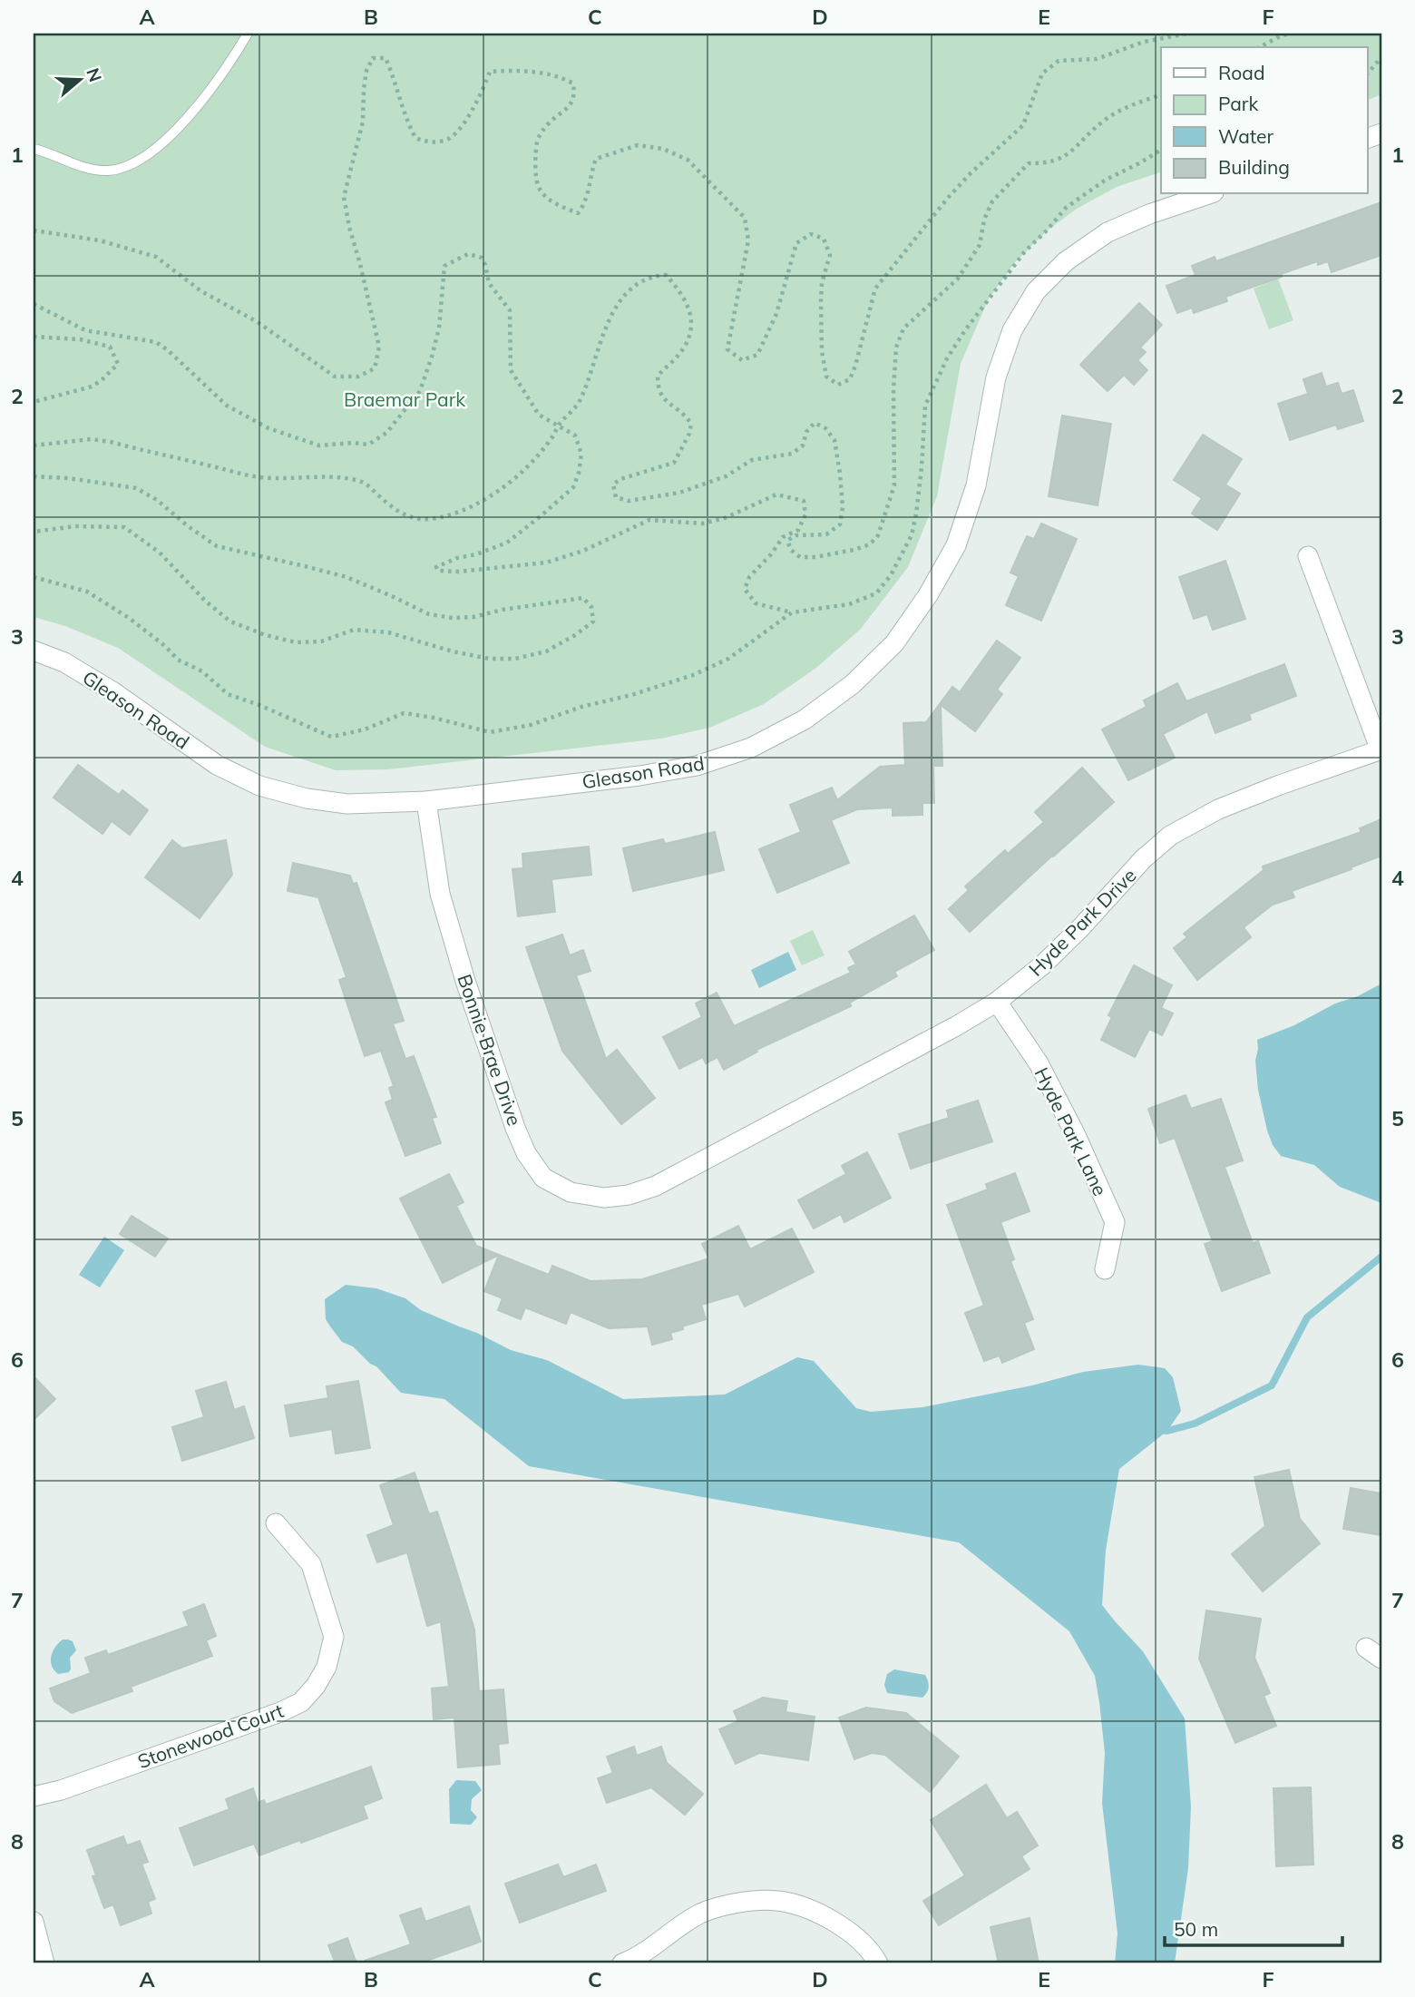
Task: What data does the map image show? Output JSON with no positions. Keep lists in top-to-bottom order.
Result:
{
  "streets": {
    "street": [
      "Gleason Road",
      "Hyde Park Drive",
      "Bonnie Brae Drive",
      "Hyde Park Lane",
      "Stonewood Court"
    ]
  },
  "crossings": [
    ["Gleason Road", "Bonnie Brae Drive"],
    ["Hyde Park Drive", "Bonnie Brae Drive"],
    ["Hyde Park Drive", "Hyde Park Lane"]
  ],
  "parks": ["Braemar Park"],
  "legend": [
    "Road",
    "Park",
    "Water",
    "Building"
  ],
  "scale_bar": "50 m",
  "north": "right",
  "grid": {
    "columns": [
      "A",
      "B",
      "C",
      "D",
      "E",
      "F"
    ],
    "rows": [
      "1",
      "2",
      "3",
      "4",
      "5",
      "6",
      "7",
      "8"
    ]
  }
}
